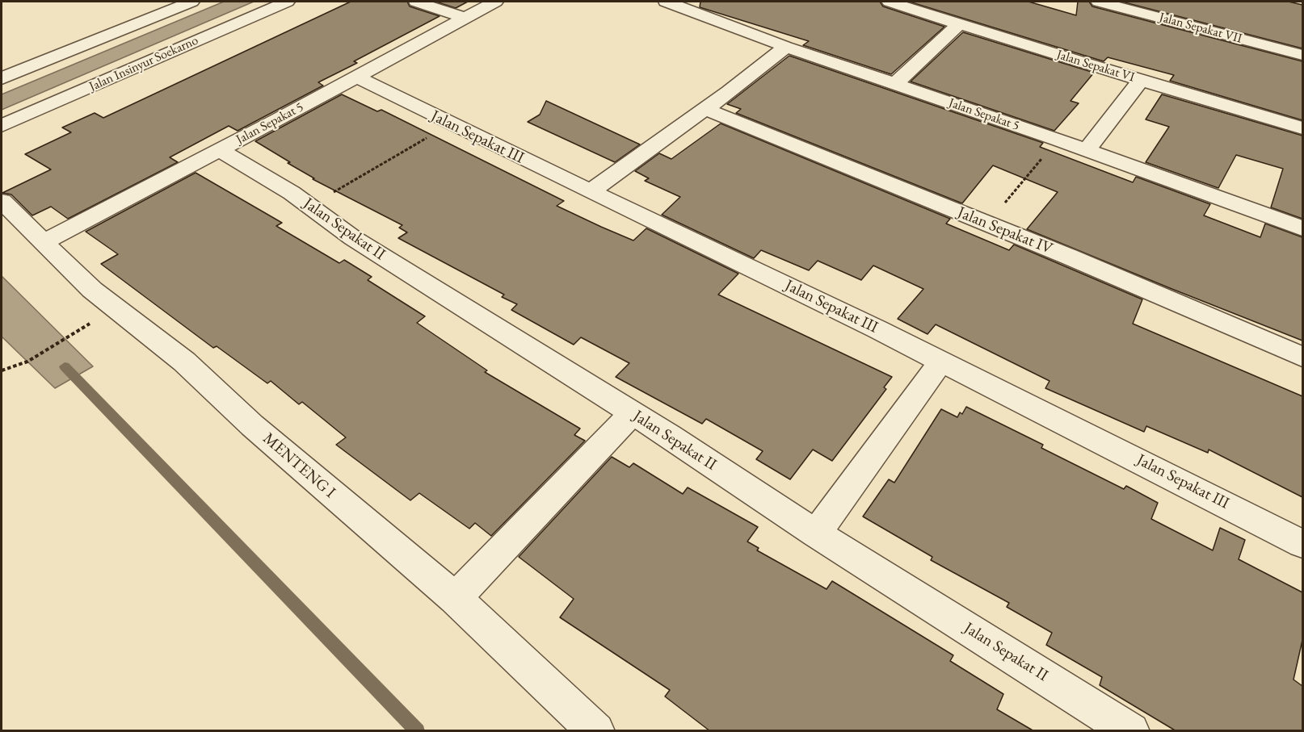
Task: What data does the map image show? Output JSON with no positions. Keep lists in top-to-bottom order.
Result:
{
  "streets": {
    "street": [
      "Jalan Sepakat VII",
      "Jalan Insinyur Soekarno",
      "Jalan Sepakat VI",
      "Jalan Sepakat 5",
      "Jalan Sepakat III",
      "Jalan Sepakat II",
      "Jalan Sepakat IV",
      "MENTENG I"
    ]
  },
  "crossings": [
    ["Jalan Sepakat 5", "Jalan Sepakat III"],
    ["Jalan Sepakat 5", "Jalan Sepakat II"],
    ["Jalan Sepakat 5", "MENTENG I"]
  ]
}
